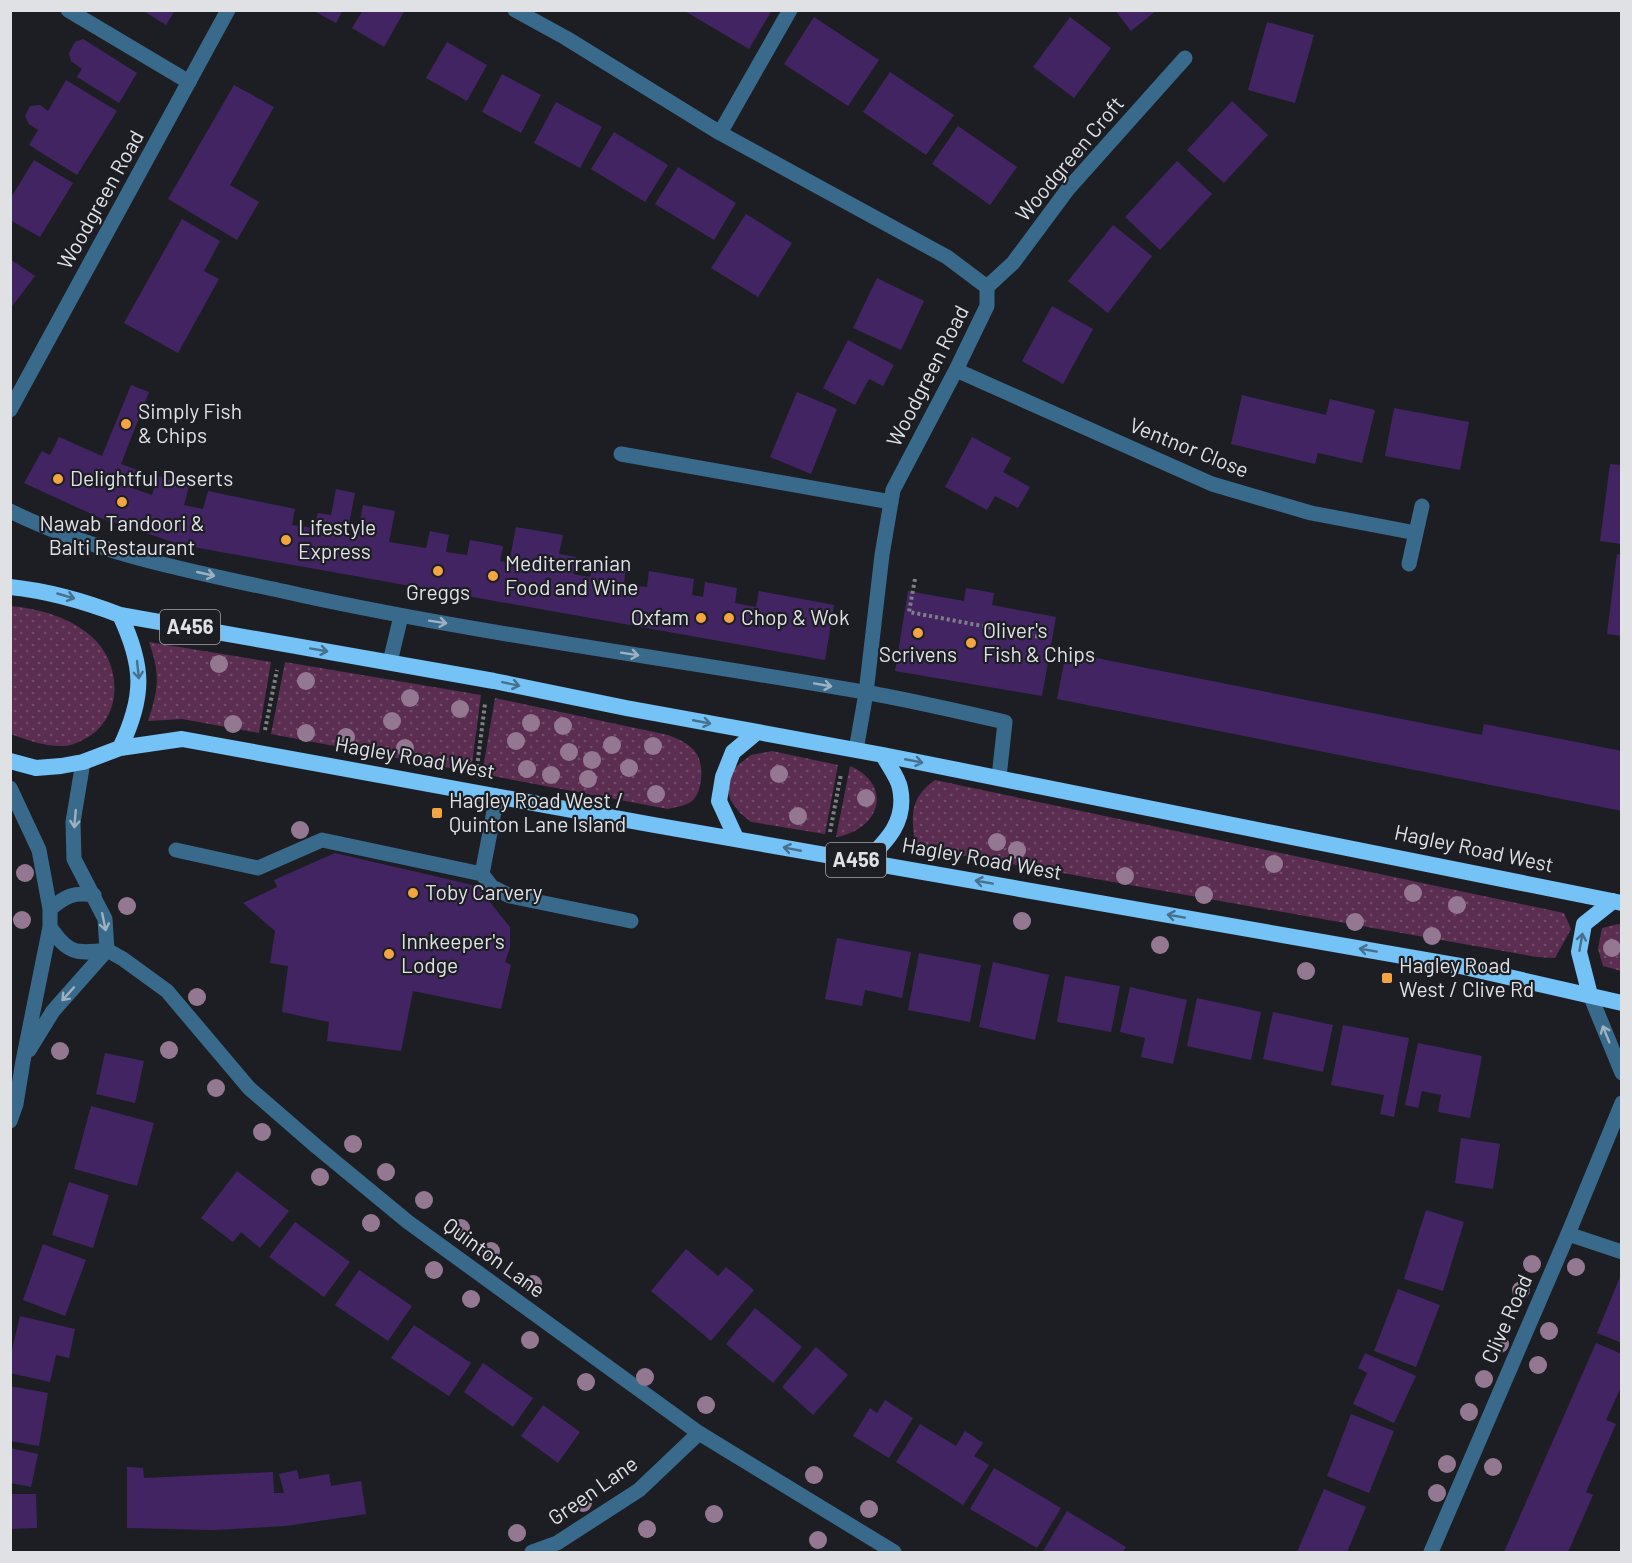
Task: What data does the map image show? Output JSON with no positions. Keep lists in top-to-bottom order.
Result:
{
  "streets": {
    "highway": ["A456", "Hagley Road West"],
    "street": [
      "Woodgreen Croft",
      "Woodgreen Road",
      "Ventnor Close",
      "Quinton Lane",
      "Clive Road",
      "Green Lane"
    ]
  },
  "crossings": [
    ["Woodgreen Croft", "Woodgreen Road"],
    ["Woodgreen Road", "Ventnor Close"],
    ["Woodgreen Road", "Hagley Road West"],
    ["A456", "Hagley Road West"],
    ["Quinton Lane", "Green Lane"]
  ],
  "places": {
    "other": [
      "Simply Fish & Chips",
      "Delightful Deserts",
      "Nawab Tandoori & Balti Restaurant",
      "Lifestyle Express",
      "Greggs",
      "Mediterranian Food and Wine",
      "Oxfam",
      "Chop & Wok",
      "Scrivens",
      "Oliver's Fish & Chips",
      "Toby Carvery",
      "Innkeeper's Lodge"
    ],
    "transit": ["Hagley Road West / Quinton Lane Island", "Hagley Road West / Clive Rd"]
  }
}
